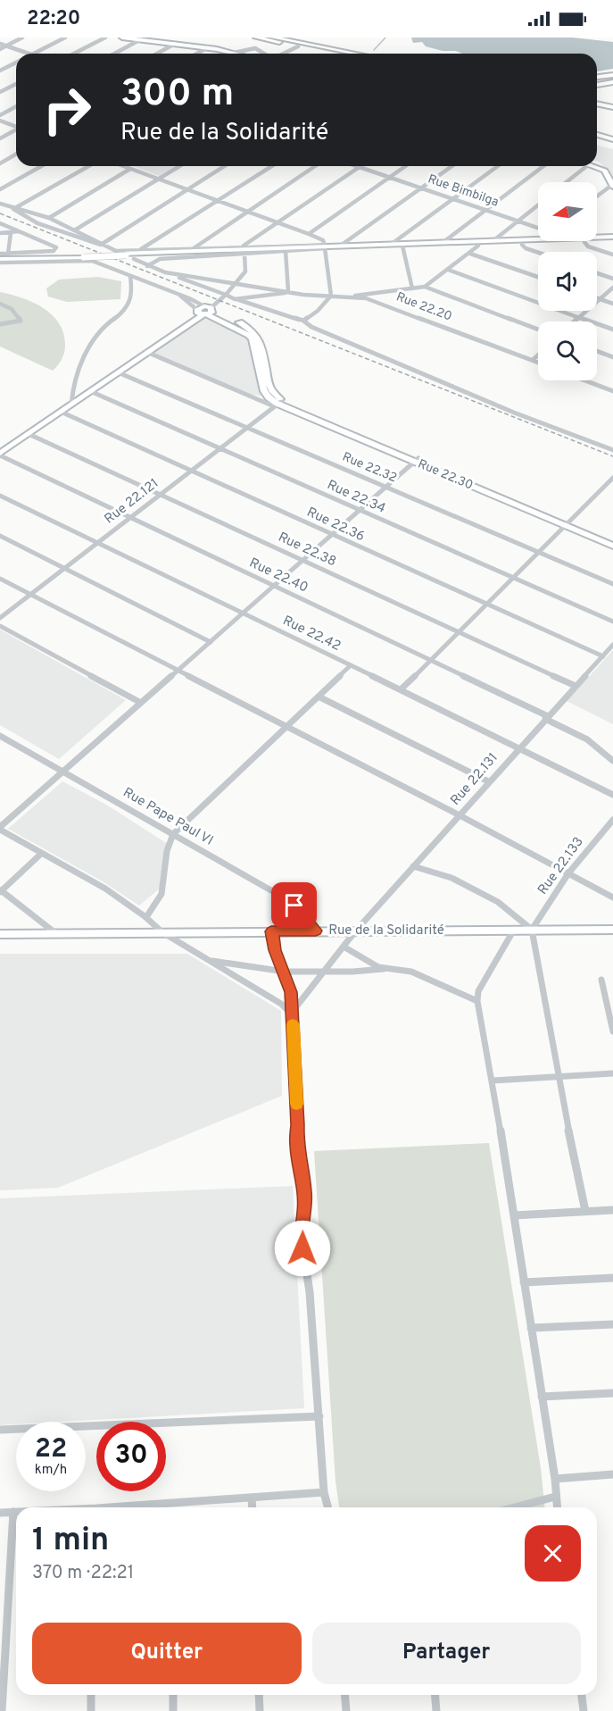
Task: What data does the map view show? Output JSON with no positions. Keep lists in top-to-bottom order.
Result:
{
  "streets": {
    "main road": ["Rue 22.30", "Rue de la Solidarité"],
    "street": [
      "Rue Bimbilga",
      "Rue 22.20",
      "Rue 22.32",
      "Rue 22.34",
      "Rue 22.121",
      "Rue 22.36",
      "Rue 22.38",
      "Rue 22.40",
      "Rue 22.42",
      "Rue 22.131",
      "Rue Pape Paul VI",
      "Rue 22.133"
    ]
  },
  "crossings": [
    ["Rue 22.32", "Rue 22.121"],
    ["Rue 22.30", "Rue 22.121"],
    ["Rue 22.34", "Rue 22.121"],
    ["Rue 22.121", "Rue 22.36"],
    ["Rue 22.121", "Rue 22.38"],
    ["Rue 22.121", "Rue 22.40"],
    ["Rue 22.121", "Rue 22.42"],
    ["Rue 22.36", "Rue 22.131"],
    ["Rue 22.38", "Rue 22.131"],
    ["Rue 22.40", "Rue 22.131"],
    ["Rue 22.42", "Rue 22.131"],
    ["Rue 22.131", "Rue de la Solidarité"],
    ["Rue Pape Paul VI", "Rue de la Solidarité"],
    ["Rue 22.133", "Rue de la Solidarité"]
  ],
  "north": "left",
  "page": {
    "status": "22:20",
    "turn": ["300 m", "Rue de la Solidarité"],
    "speed": "22 km/h",
    "limit": "30",
    "heading": ["1 min", "370 m · 22:21"],
    "buttons": ["Quitter", "Partager"]
  }
}
